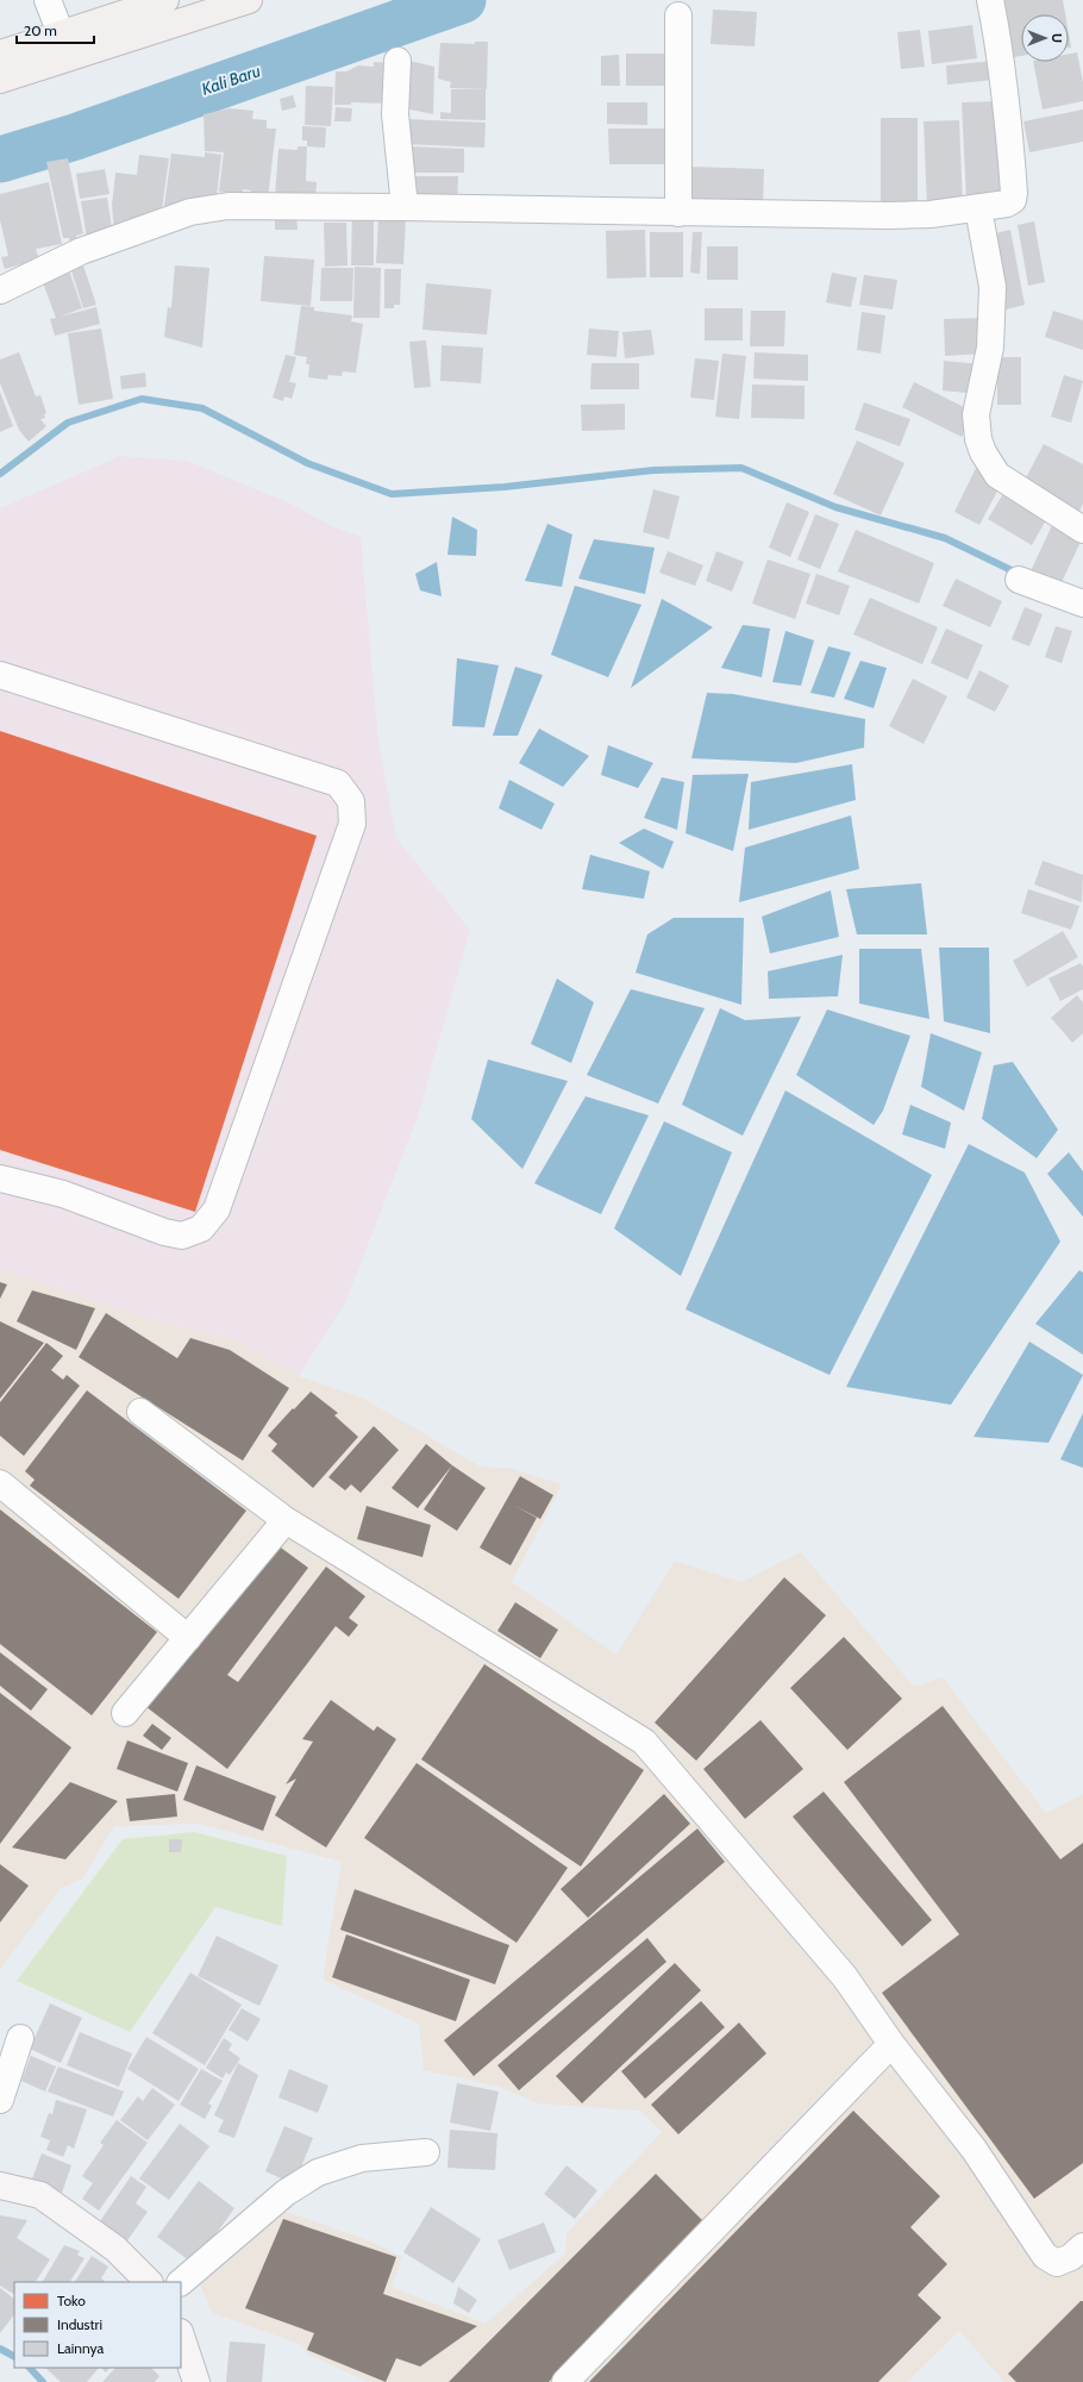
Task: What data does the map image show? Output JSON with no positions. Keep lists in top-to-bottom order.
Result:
{
  "water": ["Kali Baru"],
  "legend": ["Toko", "Industri", "Lainnya"],
  "scale_bar": "20 m",
  "north": "right"
}
